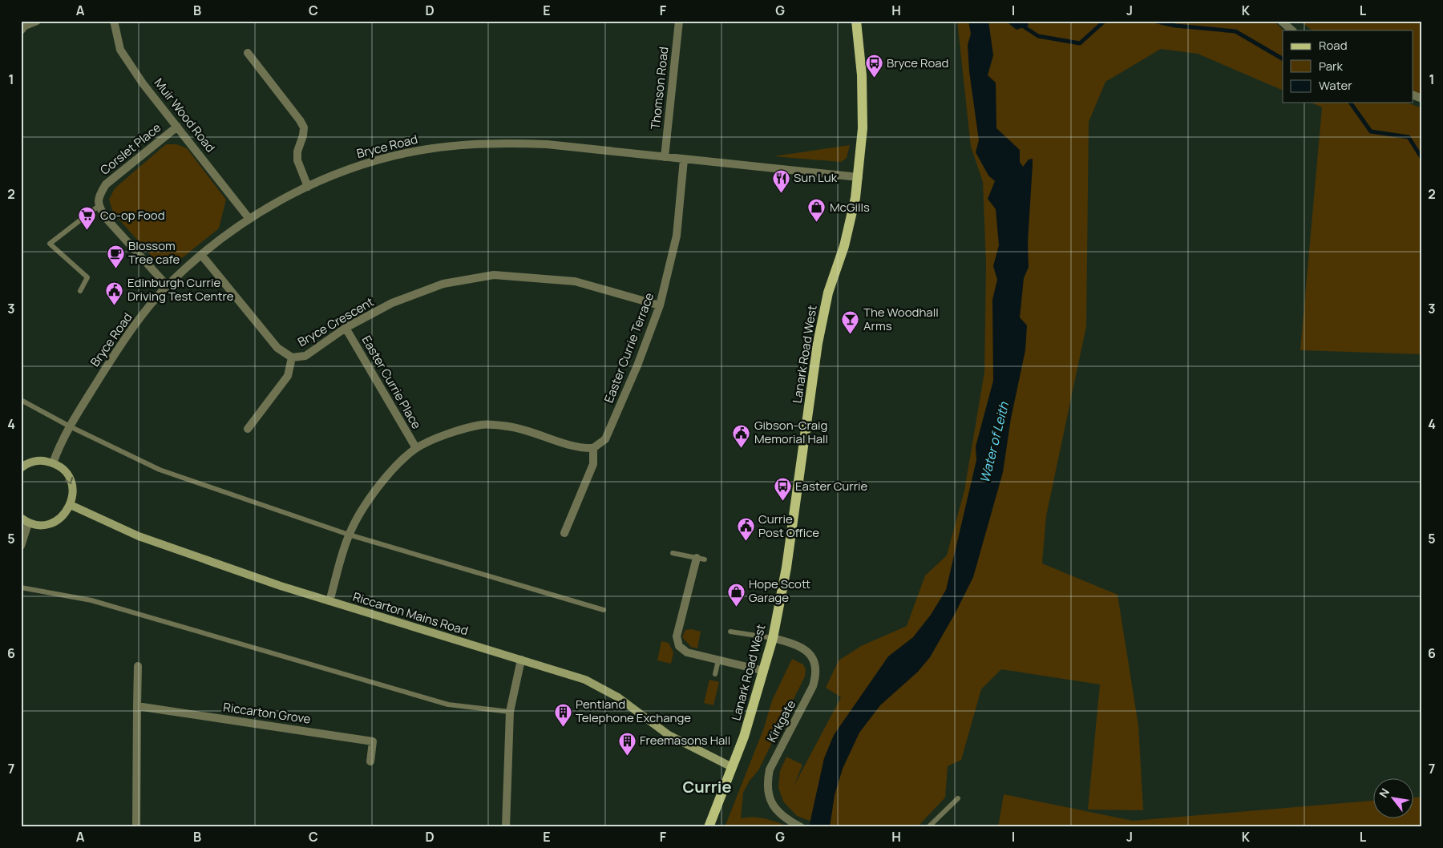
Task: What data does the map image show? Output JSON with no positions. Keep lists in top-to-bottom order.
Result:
{
  "streets": {
    "main road": ["Lanark Road West"],
    "street": [
      "Thomson Road",
      "Muir Wood Road",
      "Bryce Road",
      "Corslet Place",
      "Bryce Crescent",
      "Easter Currie Terrace",
      "Easter Currie Place",
      "Riccarton Mains Road",
      "Riccarton Grove",
      "Kirkgate"
    ]
  },
  "crossings": [
    ["Thomson Road", "Bryce Road"],
    ["Muir Wood Road", "Bryce Road"],
    ["Muir Wood Road", "Corslet Place"],
    ["Bryce Road", "Easter Currie Terrace"],
    ["Bryce Road", "Lanark Road West"],
    ["Bryce Crescent", "Easter Currie Terrace"],
    ["Bryce Crescent", "Easter Currie Place"],
    ["Lanark Road West", "Riccarton Mains Road"],
    ["Lanark Road West", "Kirkgate"]
  ],
  "districts": ["Currie"],
  "water": ["Water of Leith"],
  "places": {
    "bus stop": ["Bryce Road", "Easter Currie"],
    "restaurant": ["Sun Luk"],
    "shop": ["McGills", "Hope Scott Garage"],
    "supermarket": ["Co-op Food"],
    "cafe": ["Blossom Tree cafe"],
    "public building": ["Edinburgh Currie Driving Test Centre", "Gibson-Craig Memorial Hall", "Currie Post Office"],
    "bar": ["The Woodhall Arms"],
    "building": ["Pentland Telephone Exchange", "Freemasons Hall"]
  },
  "legend": ["Road", "Park", "Water"],
  "north": "top left",
  "grid": {
    "columns": [
      "A",
      "B",
      "C",
      "D",
      "E",
      "F",
      "G",
      "H",
      "I",
      "J",
      "K",
      "L"
    ],
    "rows": [
      "1",
      "2",
      "3",
      "4",
      "5",
      "6",
      "7"
    ]
  }
}
